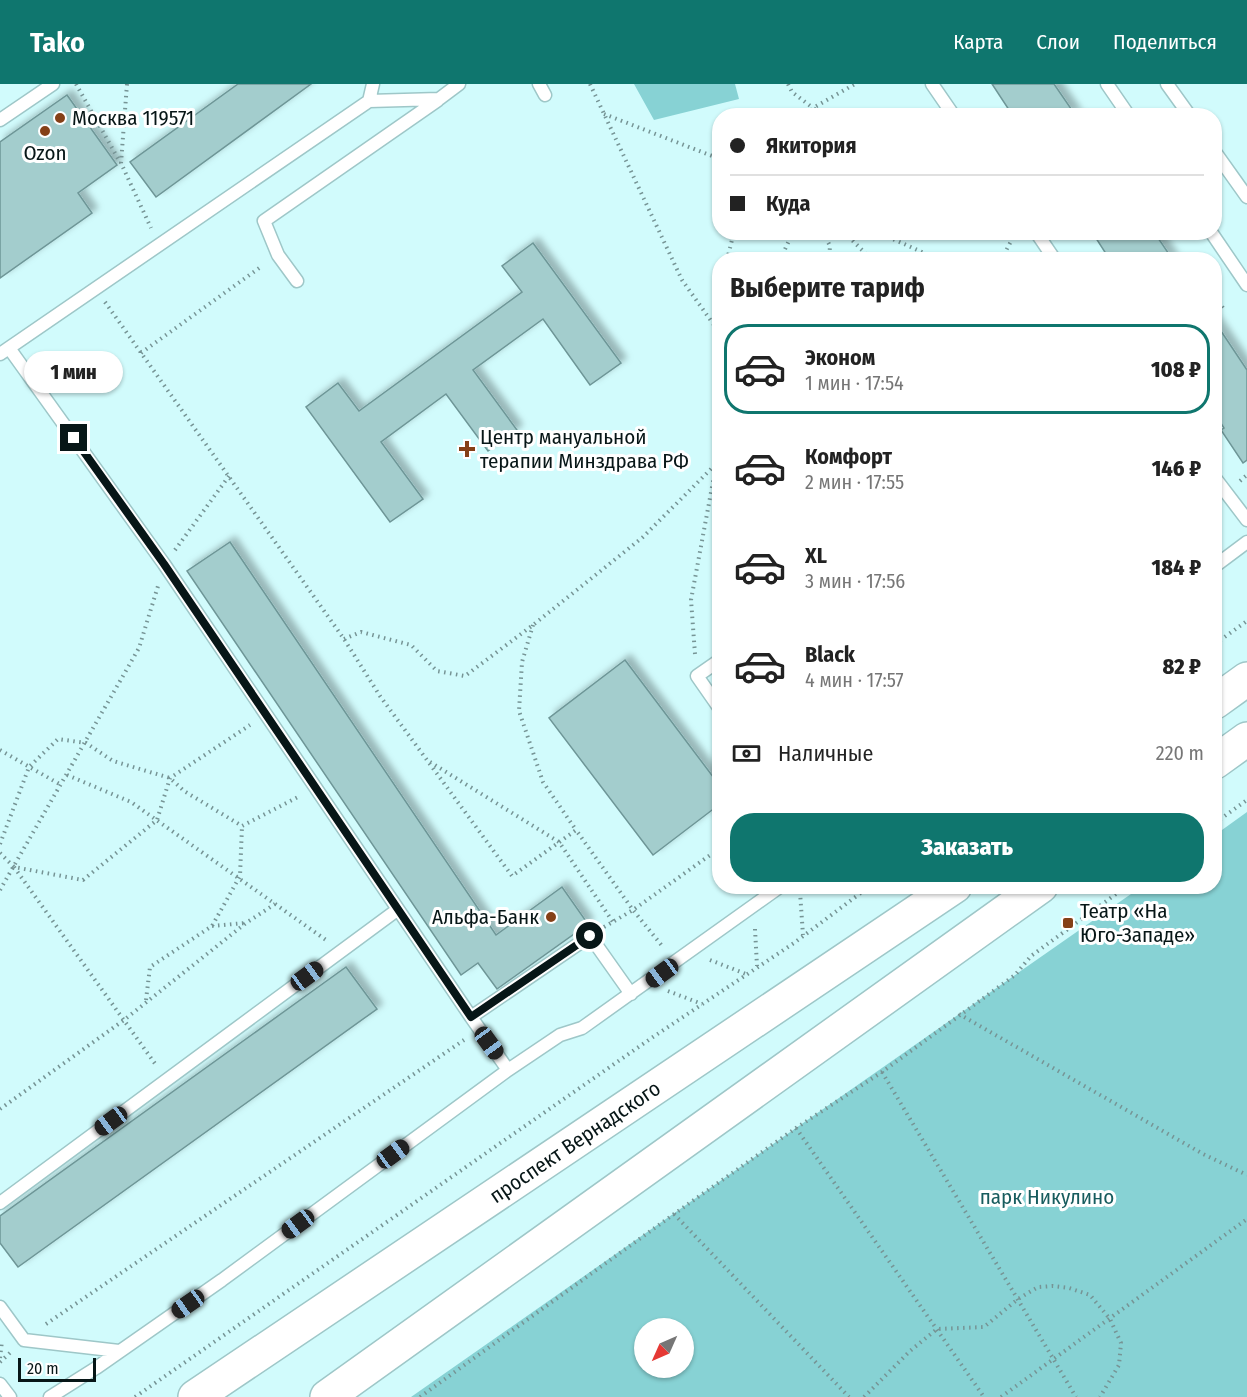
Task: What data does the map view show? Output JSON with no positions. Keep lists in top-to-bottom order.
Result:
{
  "streets": {
    "main road": ["проспект Вернадского"]
  },
  "parks": ["парк Никулино"],
  "places": {
    "other": ["Москва 119571", "Ozon", "Альфа-Банк"],
    "health": ["Центр мануальной терапии Минздрава РФ"],
    "transit": ["Театр «На Юго-Западе»"]
  },
  "scale_bar": "20 m",
  "north": "bottom left",
  "page": {
    "header": "Tako",
    "nav": ["Карта", "Слои", "Поделиться"],
    "banner": ["Якитория", "Куда"],
    "heading": "Выберите тариф",
    "list": [
      {
        "name": "Эконом",
        "note": "1 мин · 17:54",
        "value": "108 ₽"
      },
      {
        "name": "Комфорт",
        "note": "2 мин · 17:55",
        "value": "146 ₽"
      },
      {
        "name": "XL",
        "note": "3 мин · 17:56",
        "value": "184 ₽"
      },
      {
        "name": "Black",
        "note": "4 мин · 17:57",
        "value": "82 ₽"
      }
    ],
    "bubble": "1 мин",
    "pay": ["Наличные", "220 m"],
    "buttons": "Заказать",
    "scale": "20 m"
  }
}
